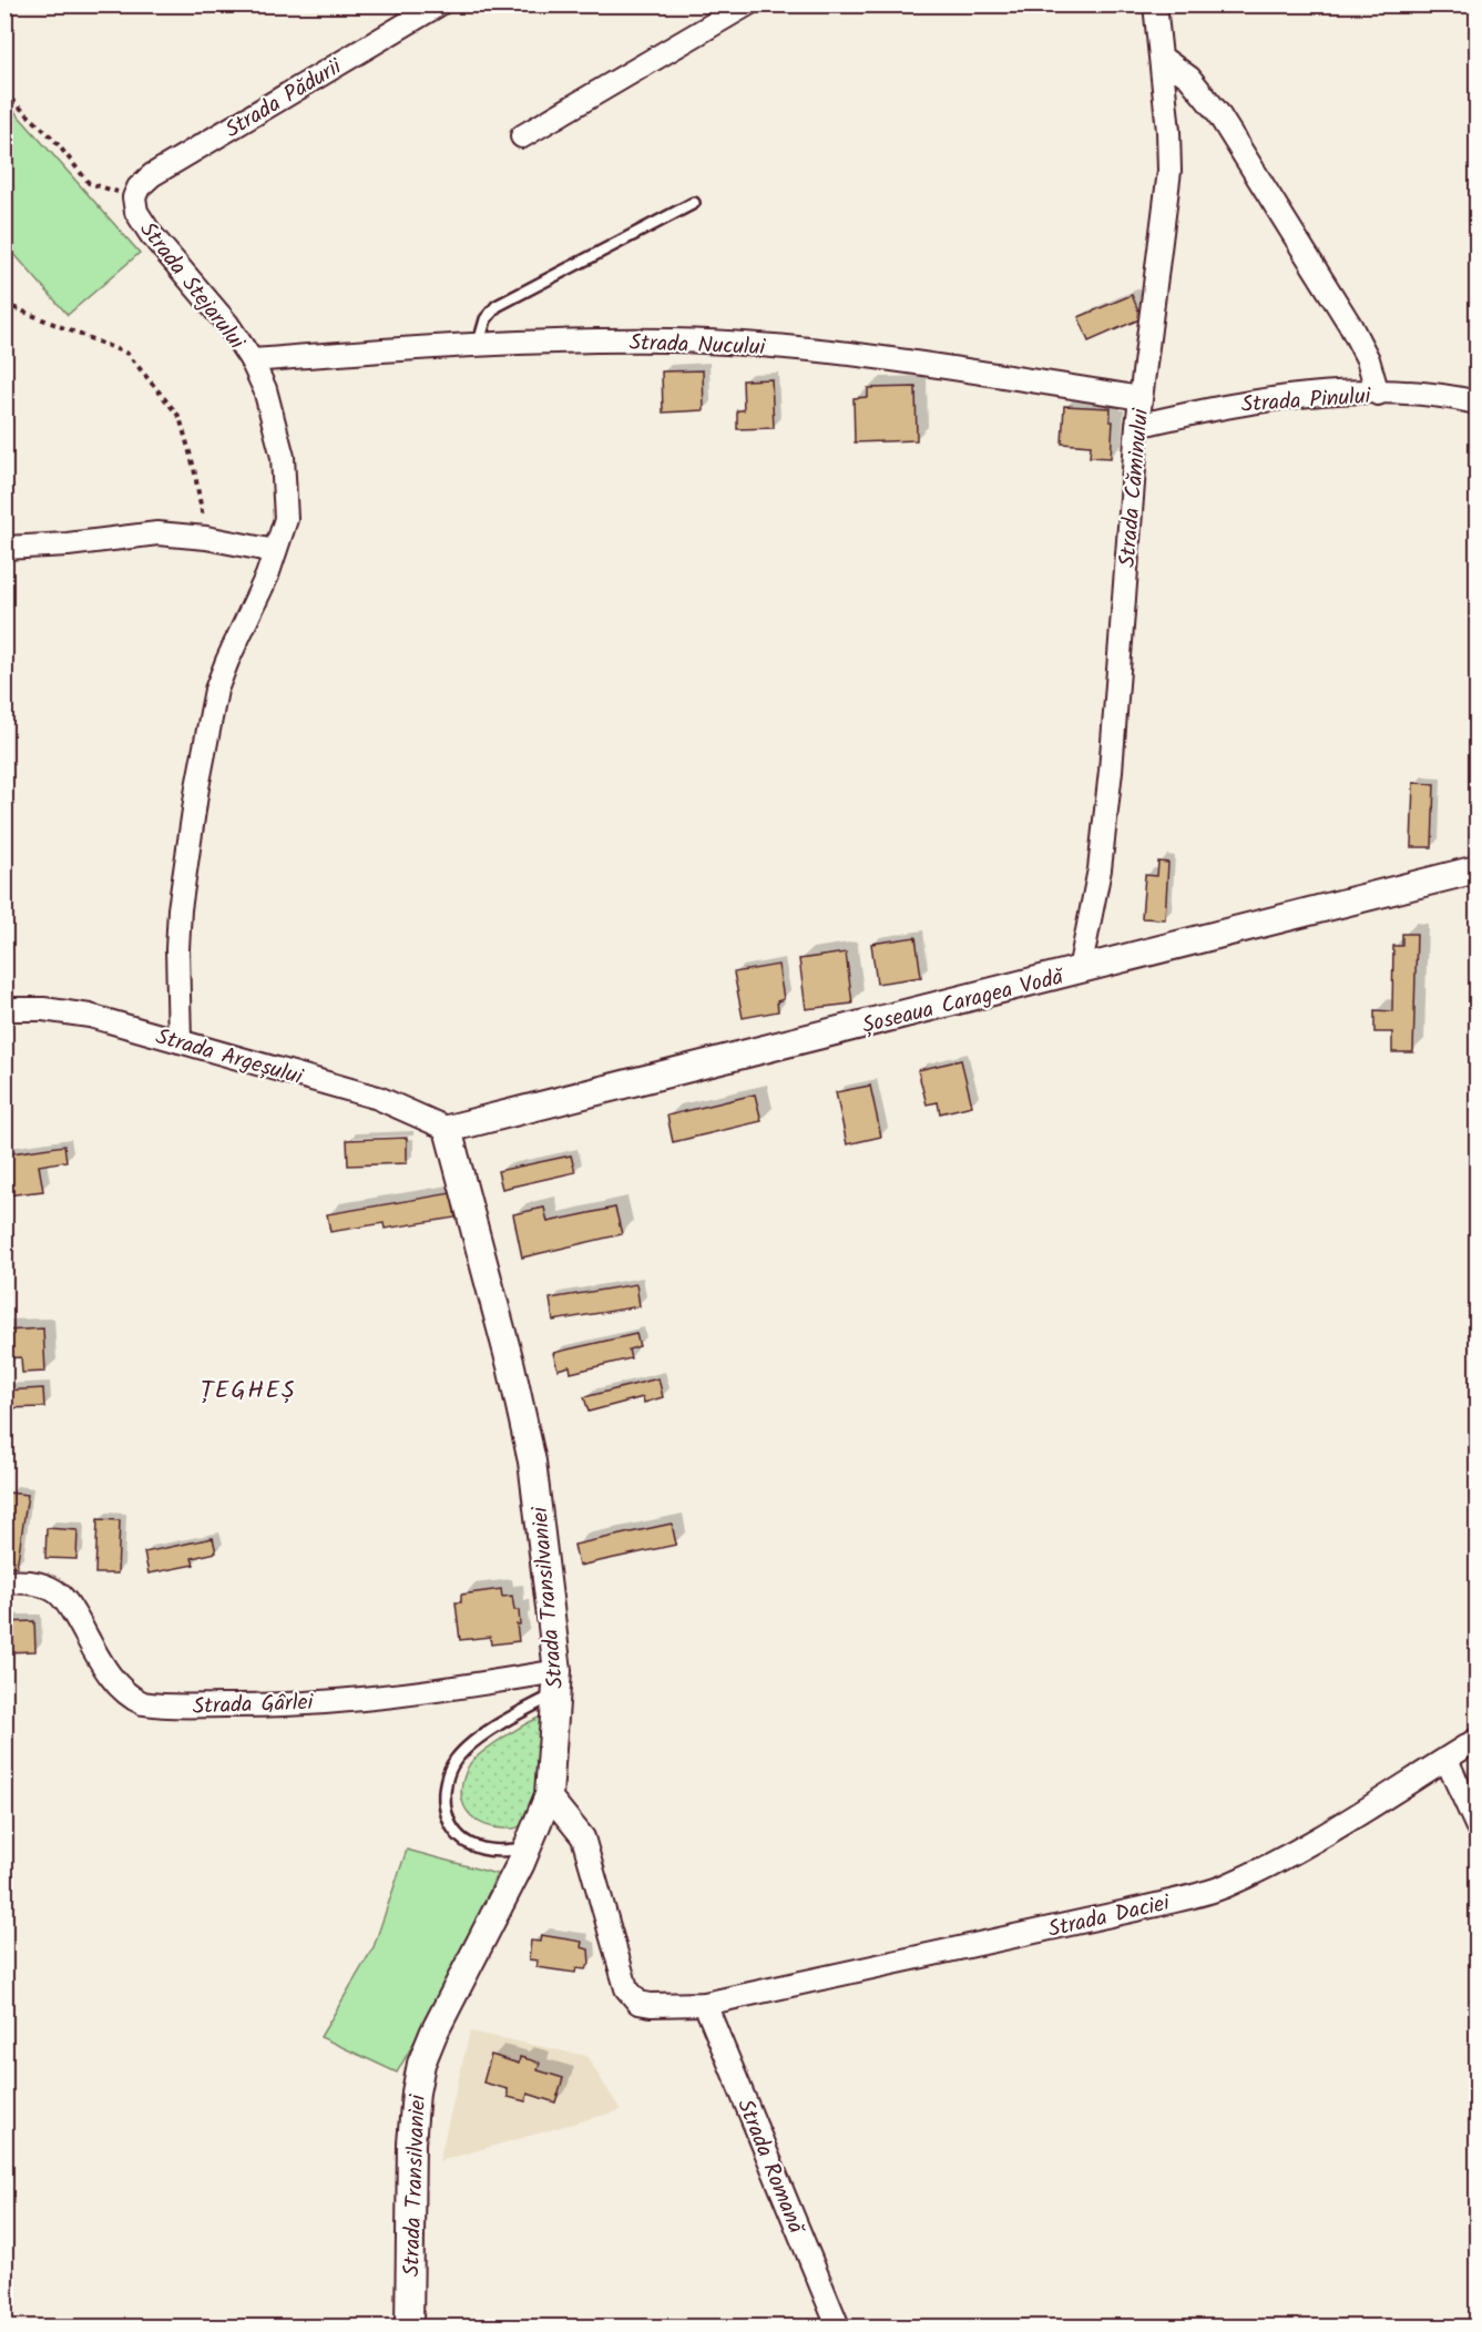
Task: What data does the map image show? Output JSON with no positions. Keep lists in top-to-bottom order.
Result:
{
  "streets": {
    "street": [
      "Strada Pădurii",
      "Strada Stejarului",
      "Strada Nucului",
      "Strada Pinului",
      "Strada Căminului",
      "Șoseaua Caragea Vodă",
      "Strada Argeșului",
      "Strada Transilvaniei",
      "Strada Gârlei",
      "Strada Daciei",
      "Strada Romană"
    ]
  },
  "crossings": [
    ["Strada Pădurii", "Strada Stejarului"],
    ["Strada Stejarului", "Strada Nucului"],
    ["Strada Stejarului", "Strada Argeșului"],
    ["Strada Nucului", "Strada Căminului"],
    ["Strada Pinului", "Strada Căminului"],
    ["Strada Căminului", "Șoseaua Caragea Vodă"],
    ["Șoseaua Caragea Vodă", "Strada Argeșului"],
    ["Șoseaua Caragea Vodă", "Strada Transilvaniei"],
    ["Strada Argeșului", "Strada Transilvaniei"],
    ["Strada Transilvaniei", "Strada Gârlei"],
    ["Strada Transilvaniei", "Strada Daciei"],
    ["Strada Daciei", "Strada Romană"]
  ],
  "districts": ["ȚEGHEȘ"]
}
